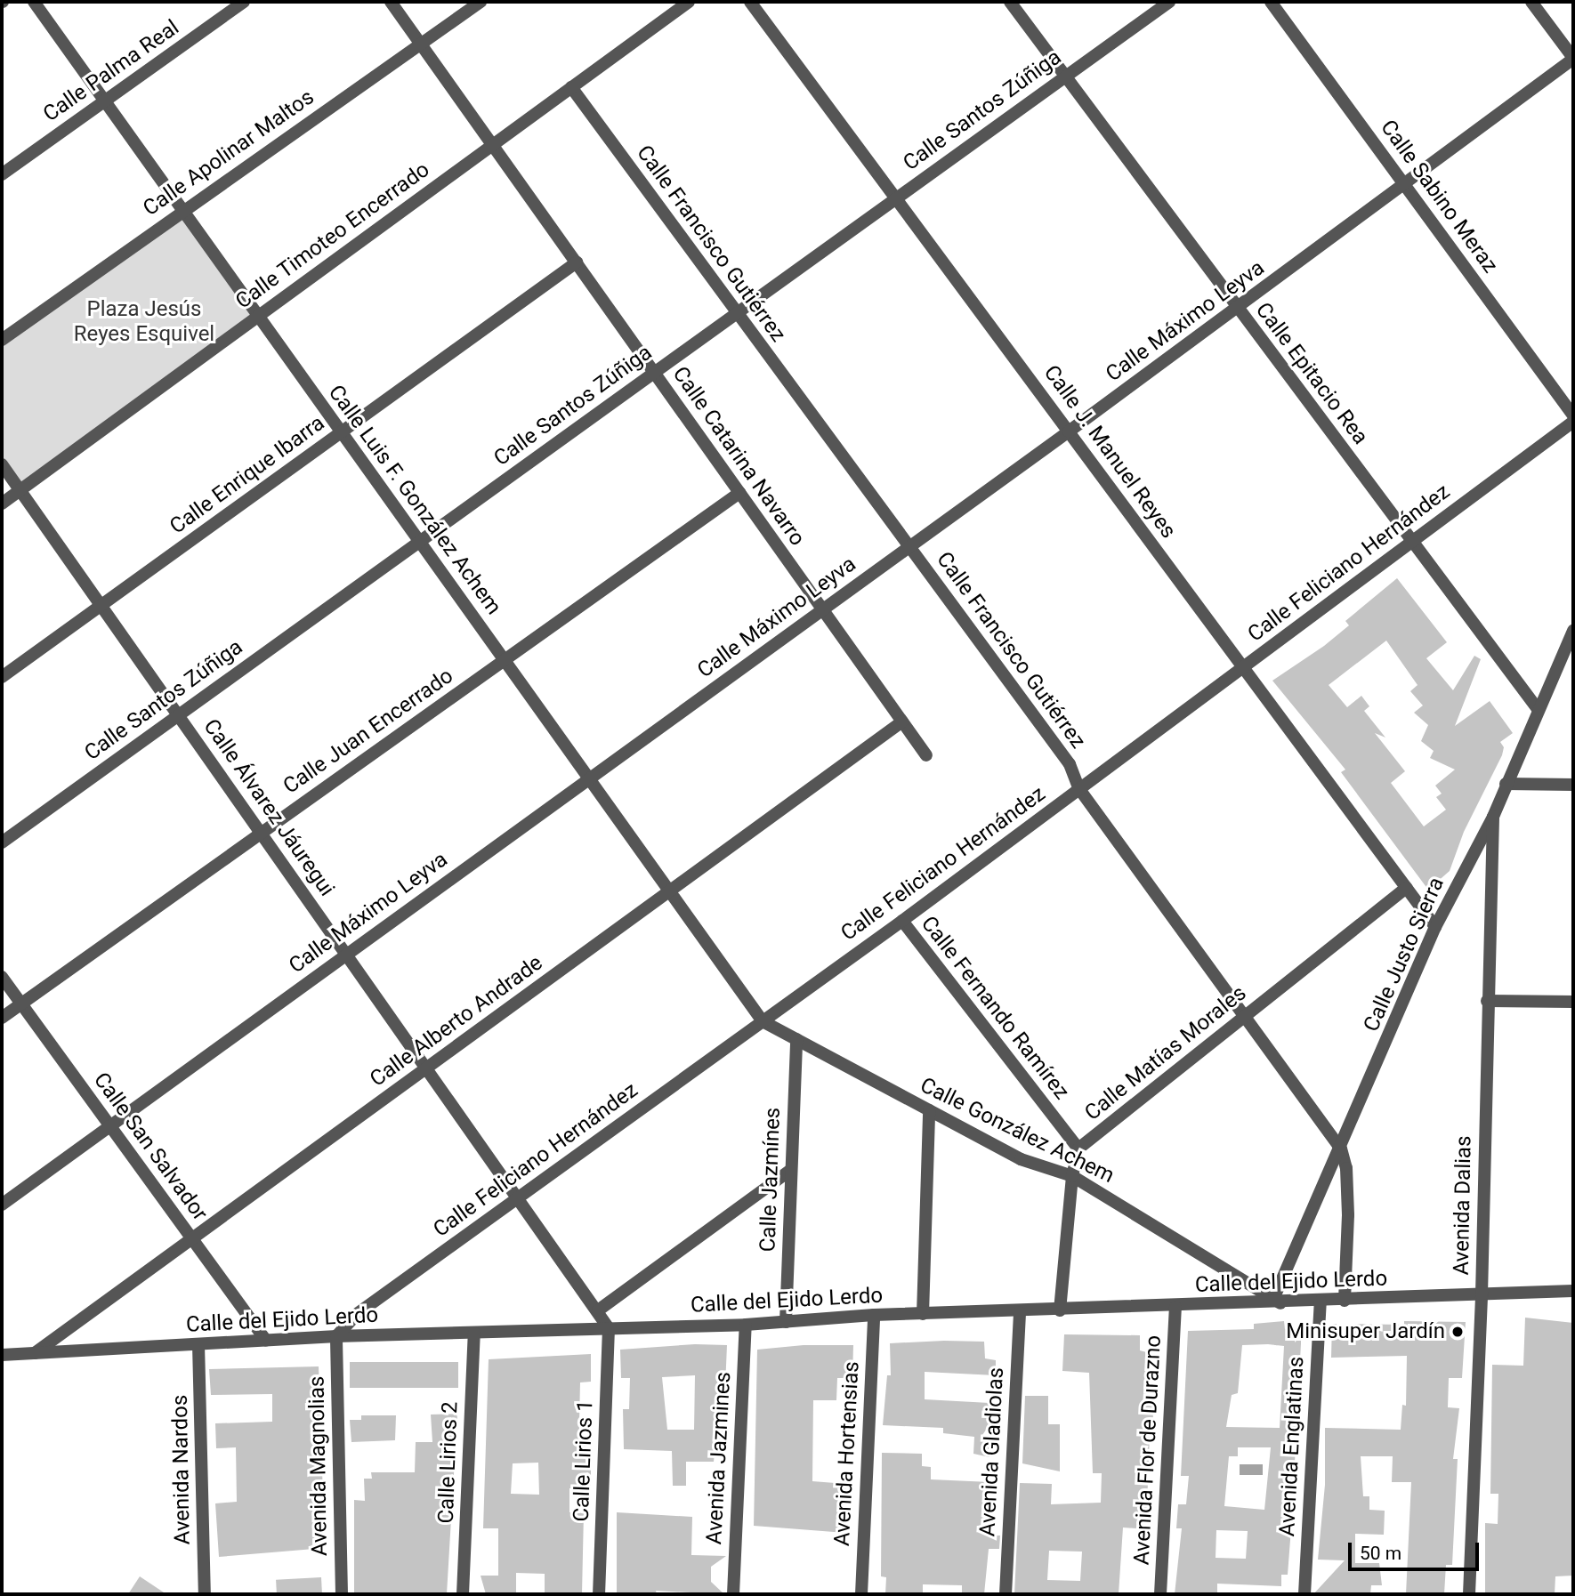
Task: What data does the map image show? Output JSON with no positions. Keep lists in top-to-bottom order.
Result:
{
  "streets": {
    "street": [
      "Calle Palma Real",
      "Calle Santos Zúñiga",
      "Calle Apolinar Maltos",
      "Calle Sabino Meraz",
      "Calle Timoteo Encerrado",
      "Calle Francisco Gutiérrez",
      "Calle Máximo Leyva",
      "Calle Epitacio Rea",
      "Calle J. Manuel Reyes",
      "Calle Catarina Navarro",
      "Calle Enrique Ibarra",
      "Calle Luis F. González Achem",
      "Calle Feliciano Hernández",
      "Calle Juan Encerrado",
      "Calle Álvarez Jáuregui",
      "Calle Justo Sierra",
      "Calle Fernando Ramírez",
      "Calle Alberto Andrade",
      "Calle Matías Morales",
      "Calle González Achem",
      "Calle San Salvador",
      "Calle Jazmínes",
      "Avenida Dalias",
      "Calle del Ejido Lerdo",
      "Avenida Englatinas",
      "Avenida Flor de Durazno",
      "Avenida Gladiolas",
      "Avenida Hortensias",
      "Avenida Jazmines",
      "Calle Lirios 1",
      "Calle Lirios 2",
      "Avenida Magnolias",
      "Avenida Nardos"
    ]
  },
  "crossings": [
    ["Calle Palma Real", "Calle Luis F. González Achem"],
    ["Calle Santos Zúñiga", "Calle Francisco Gutiérrez"],
    ["Calle Santos Zúñiga", "Calle Epitacio Rea"],
    ["Calle Santos Zúñiga", "Calle J. Manuel Reyes"],
    ["Calle Santos Zúñiga", "Calle Catarina Navarro"],
    ["Calle Santos Zúñiga", "Calle Luis F. González Achem"],
    ["Calle Santos Zúñiga", "Calle Álvarez Jáuregui"],
    ["Calle Apolinar Maltos", "Calle Catarina Navarro"],
    ["Calle Apolinar Maltos", "Calle Luis F. González Achem"],
    ["Calle Sabino Meraz", "Calle Máximo Leyva"],
    ["Calle Timoteo Encerrado", "Calle Francisco Gutiérrez"],
    ["Calle Timoteo Encerrado", "Calle Catarina Navarro"],
    ["Calle Timoteo Encerrado", "Calle Luis F. González Achem"],
    ["Calle Timoteo Encerrado", "Calle Álvarez Jáuregui"],
    ["Calle Francisco Gutiérrez", "Calle Máximo Leyva"],
    ["Calle Francisco Gutiérrez", "Calle Feliciano Hernández"],
    ["Calle Francisco Gutiérrez", "Calle Justo Sierra"],
    ["Calle Francisco Gutiérrez", "Calle Matías Morales"],
    ["Calle Francisco Gutiérrez", "Calle del Ejido Lerdo"],
    ["Calle Máximo Leyva", "Calle Epitacio Rea"],
    ["Calle Máximo Leyva", "Calle J. Manuel Reyes"],
    ["Calle Máximo Leyva", "Calle Catarina Navarro"],
    ["Calle Máximo Leyva", "Calle Luis F. González Achem"],
    ["Calle Máximo Leyva", "Calle Álvarez Jáuregui"],
    ["Calle Máximo Leyva", "Calle San Salvador"],
    ["Calle Epitacio Rea", "Calle Feliciano Hernández"],
    ["Calle Epitacio Rea", "Calle Justo Sierra"],
    ["Calle J. Manuel Reyes", "Calle Feliciano Hernández"],
    ["Calle J. Manuel Reyes", "Calle Justo Sierra"],
    ["Calle J. Manuel Reyes", "Calle Matías Morales"],
    ["Calle Catarina Navarro", "Calle Enrique Ibarra"],
    ["Calle Catarina Navarro", "Calle Juan Encerrado"],
    ["Calle Catarina Navarro", "Calle Alberto Andrade"],
    ["Calle Enrique Ibarra", "Calle Luis F. González Achem"],
    ["Calle Enrique Ibarra", "Calle Álvarez Jáuregui"],
    ["Calle Luis F. González Achem", "Calle Feliciano Hernández"],
    ["Calle Luis F. González Achem", "Calle Juan Encerrado"],
    ["Calle Luis F. González Achem", "Calle Alberto Andrade"],
    ["Calle Luis F. González Achem", "Calle González Achem"],
    ["Calle Feliciano Hernández", "Calle Álvarez Jáuregui"],
    ["Calle Feliciano Hernández", "Calle Fernando Ramírez"],
    ["Calle Feliciano Hernández", "Calle González Achem"],
    ["Calle Feliciano Hernández", "Calle del Ejido Lerdo"],
    ["Calle Feliciano Hernández", "Avenida Magnolias"],
    ["Calle Juan Encerrado", "Calle Álvarez Jáuregui"],
    ["Calle Juan Encerrado", "Calle San Salvador"],
    ["Calle Álvarez Jáuregui", "Calle Alberto Andrade"],
    ["Calle Álvarez Jáuregui", "Calle del Ejido Lerdo"],
    ["Calle Álvarez Jáuregui", "Calle Lirios 1"],
    ["Calle Justo Sierra", "Calle González Achem"],
    ["Calle Justo Sierra", "Avenida Dalias"],
    ["Calle Justo Sierra", "Calle del Ejido Lerdo"],
    ["Calle Fernando Ramírez", "Calle Matías Morales"],
    ["Calle Alberto Andrade", "Calle San Salvador"],
    ["Calle Alberto Andrade", "Calle del Ejido Lerdo"],
    ["Calle Matías Morales", "Calle González Achem"],
    ["Calle Matías Morales", "Calle del Ejido Lerdo"],
    ["Calle González Achem", "Calle Jazmínes"],
    ["Calle González Achem", "Calle del Ejido Lerdo"],
    ["Calle San Salvador", "Calle del Ejido Lerdo"],
    ["Calle Jazmínes", "Calle del Ejido Lerdo"],
    ["Avenida Dalias", "Calle del Ejido Lerdo"],
    ["Calle del Ejido Lerdo", "Avenida Englatinas"],
    ["Calle del Ejido Lerdo", "Avenida Flor de Durazno"],
    ["Calle del Ejido Lerdo", "Avenida Gladiolas"],
    ["Calle del Ejido Lerdo", "Avenida Hortensias"],
    ["Calle del Ejido Lerdo", "Avenida Jazmines"],
    ["Calle del Ejido Lerdo", "Calle Lirios 1"],
    ["Calle del Ejido Lerdo", "Calle Lirios 2"],
    ["Calle del Ejido Lerdo", "Avenida Magnolias"],
    ["Calle del Ejido Lerdo", "Avenida Nardos"]
  ],
  "parks": ["Plaza Jesús Reyes Esquivel"],
  "places": ["Minisuper Jardín"],
  "scale_bar": "50 m"
}
